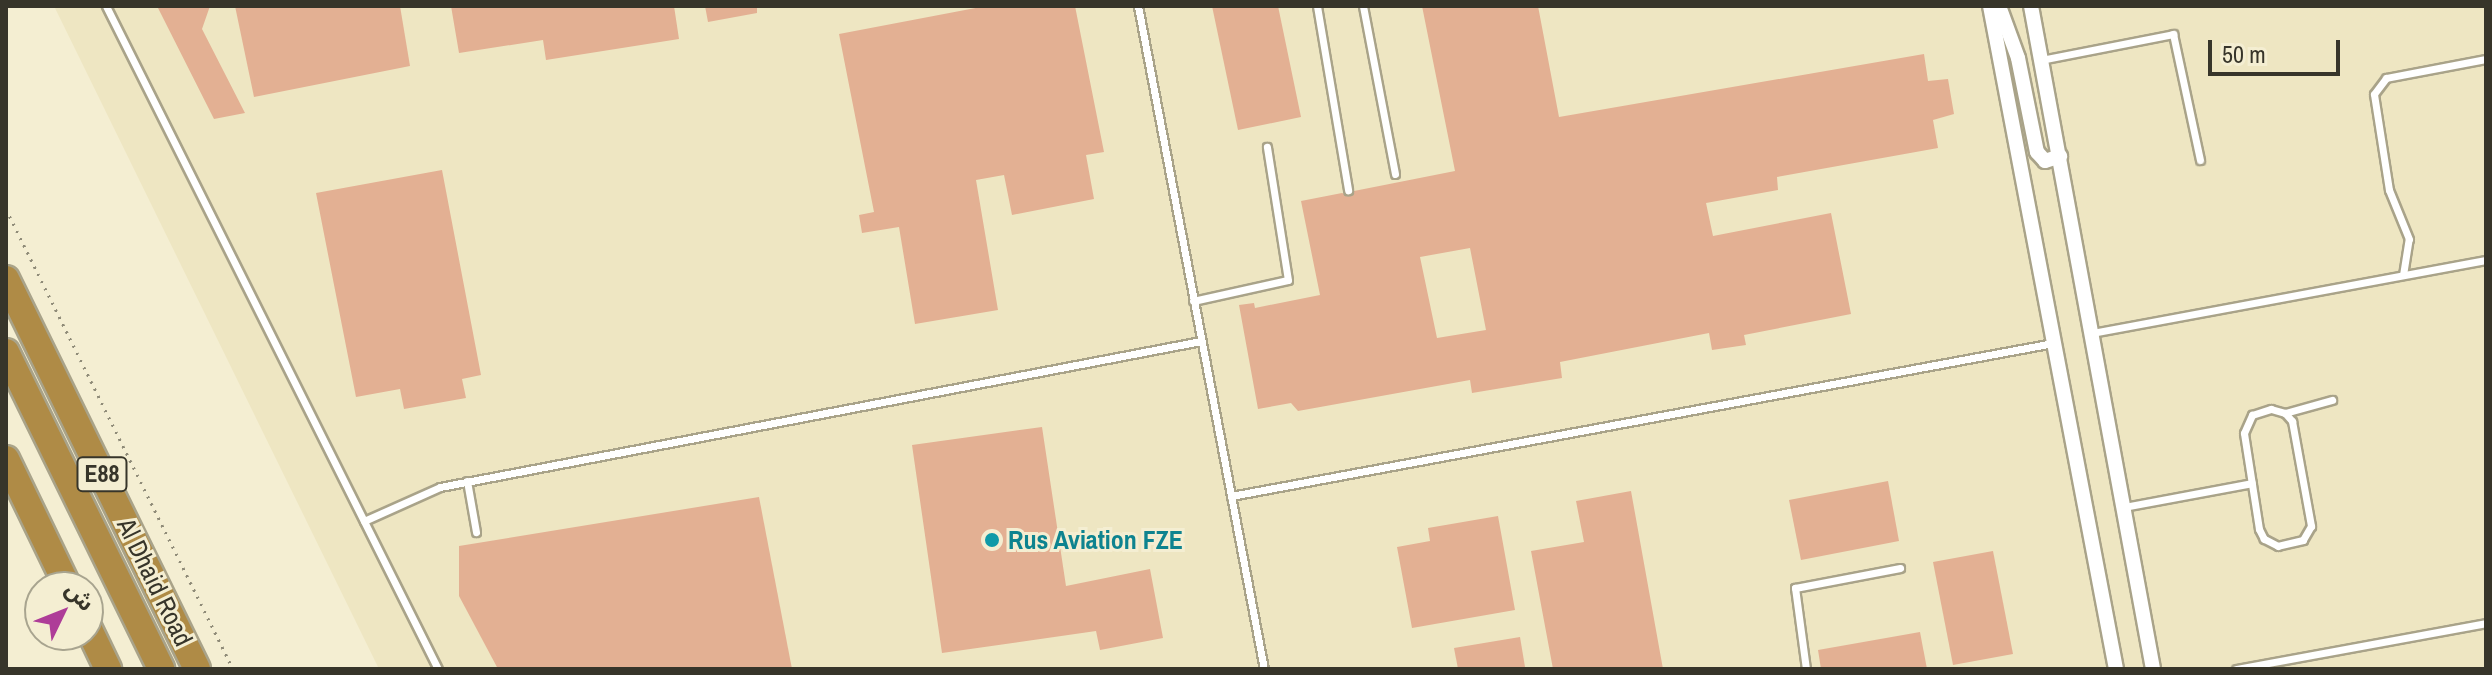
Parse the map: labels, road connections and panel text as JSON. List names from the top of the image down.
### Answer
{
  "streets": {
    "highway": ["E88", "Al Dhaid Road"]
  },
  "places": ["Rus Aviation FZE"],
  "scale_bar": "50 m",
  "north": "top right"
}
